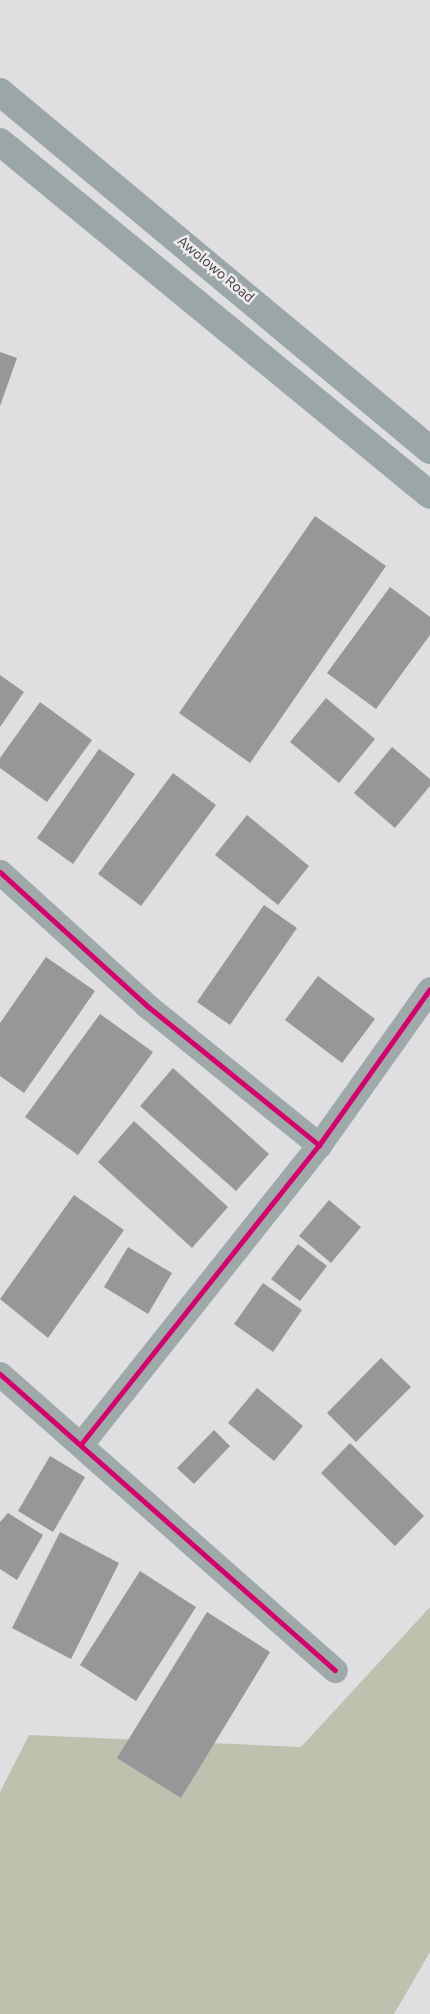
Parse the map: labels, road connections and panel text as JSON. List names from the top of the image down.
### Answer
{
  "streets": {
    "main road": ["Awolowo Road"]
  }
}
